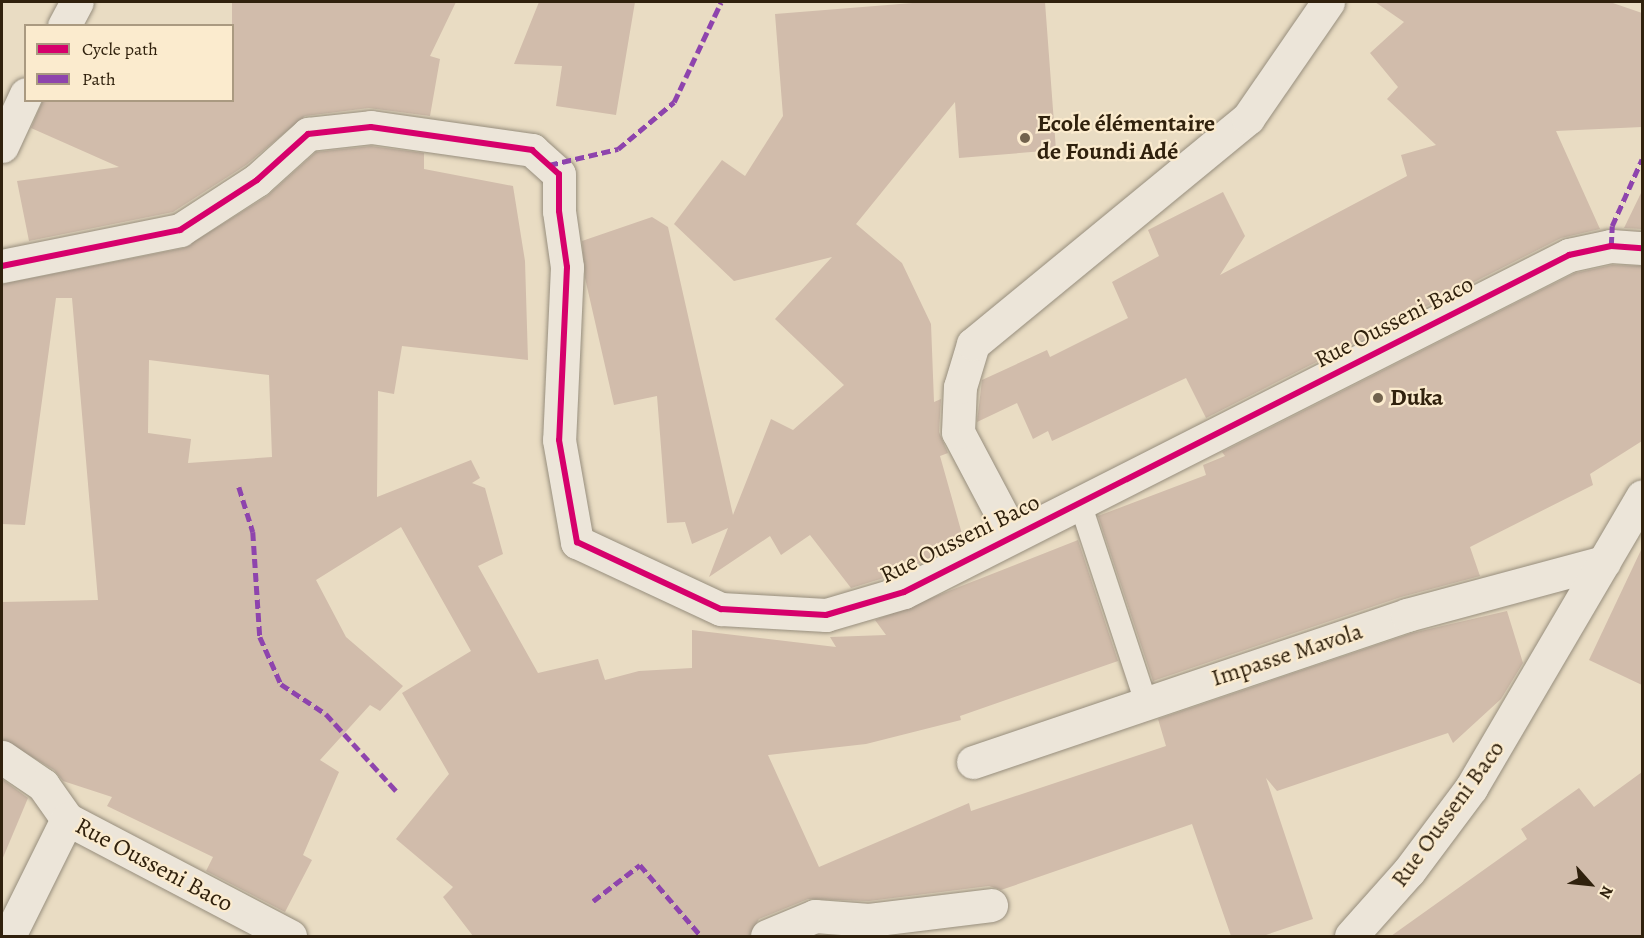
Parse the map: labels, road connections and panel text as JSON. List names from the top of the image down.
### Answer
{
  "streets": {
    "street": ["Rue Ousseni Baco", "Impasse Mavola"]
  },
  "crossings": [
    ["Rue Ousseni Baco", "Impasse Mavola"]
  ],
  "places": ["Ecole élémentaire de Foundi Adé", "Duka"],
  "legend": ["Cycle path", "Path"],
  "north": "bottom right"
}
